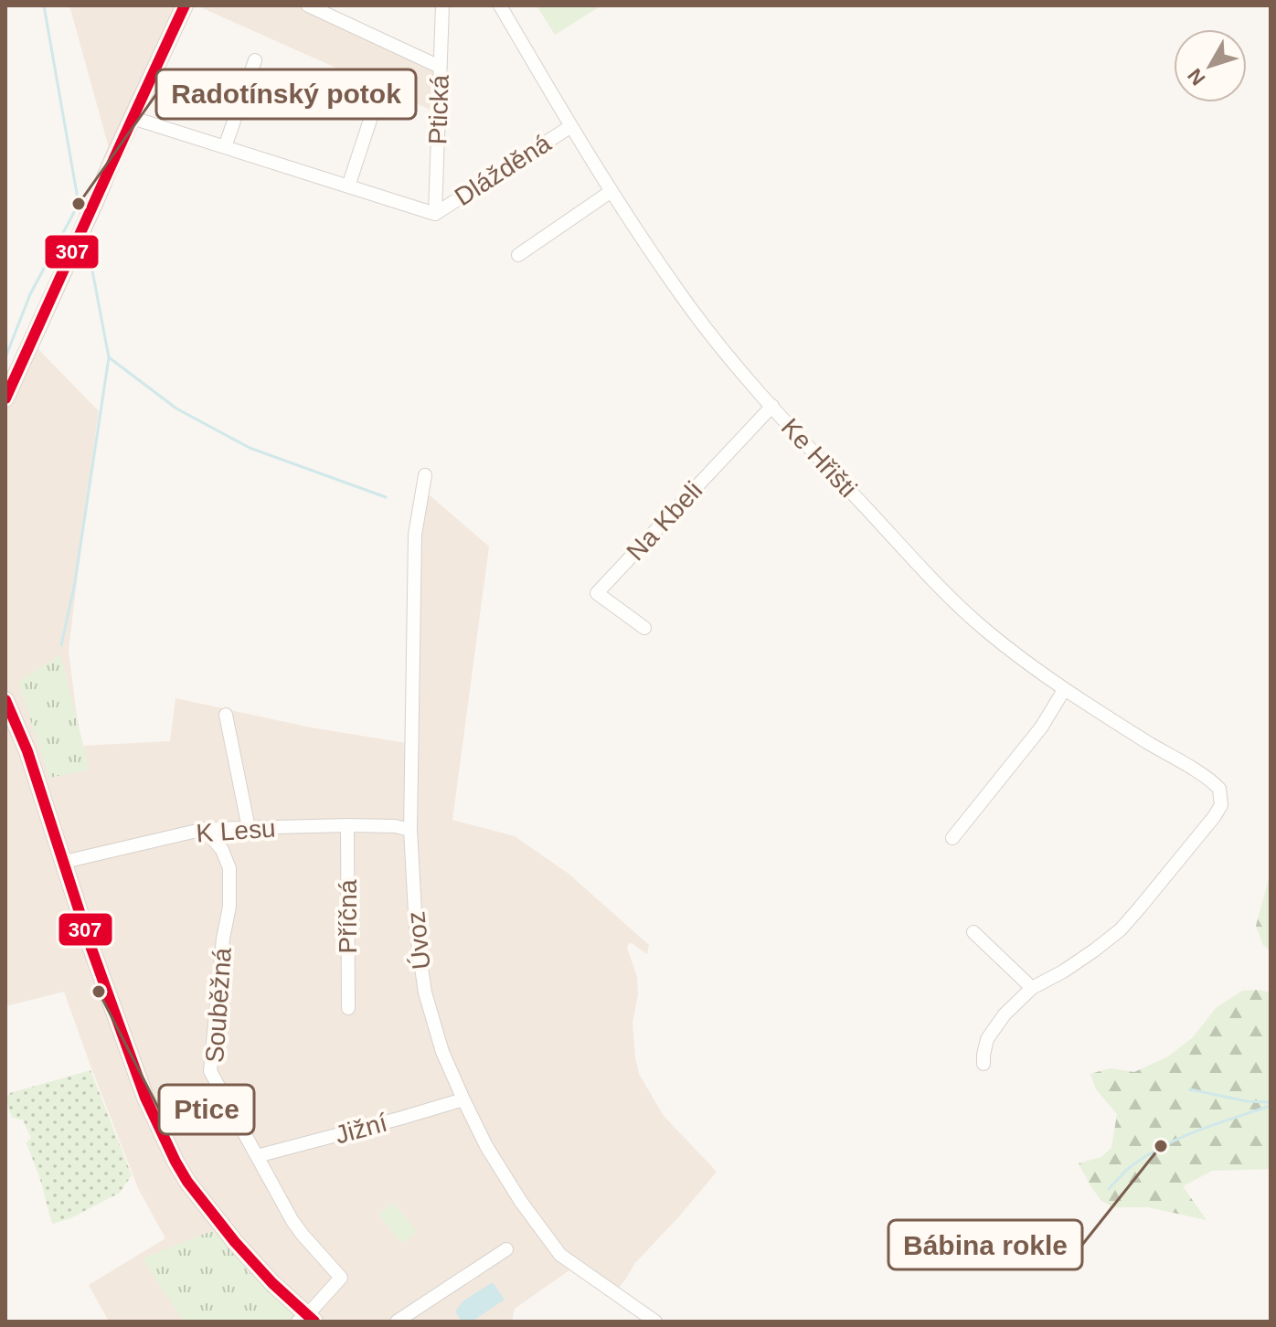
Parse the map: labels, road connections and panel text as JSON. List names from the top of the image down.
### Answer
{
  "streets": {
    "street": [
      "Ptická",
      "Dlážděná",
      "Ke Hřišti",
      "Na Kbeli",
      "K Lesu",
      "Příčná",
      "Úvoz",
      "Souběžná",
      "Jižní"
    ]
  },
  "crossings": [
    ["Ptická", "Dlážděná"],
    ["Dlážděná", "Ke Hřišti"],
    ["Ke Hřišti", "Na Kbeli"],
    ["K Lesu", "Příčná"],
    ["K Lesu", "Úvoz"],
    ["K Lesu", "Souběžná"],
    ["Úvoz", "Jižní"],
    ["Souběžná", "Jižní"]
  ],
  "places": ["Radotínský potok", "Ptice", "Bábina rokle"],
  "lines": ["transit line 307"],
  "north": "bottom left"
}
